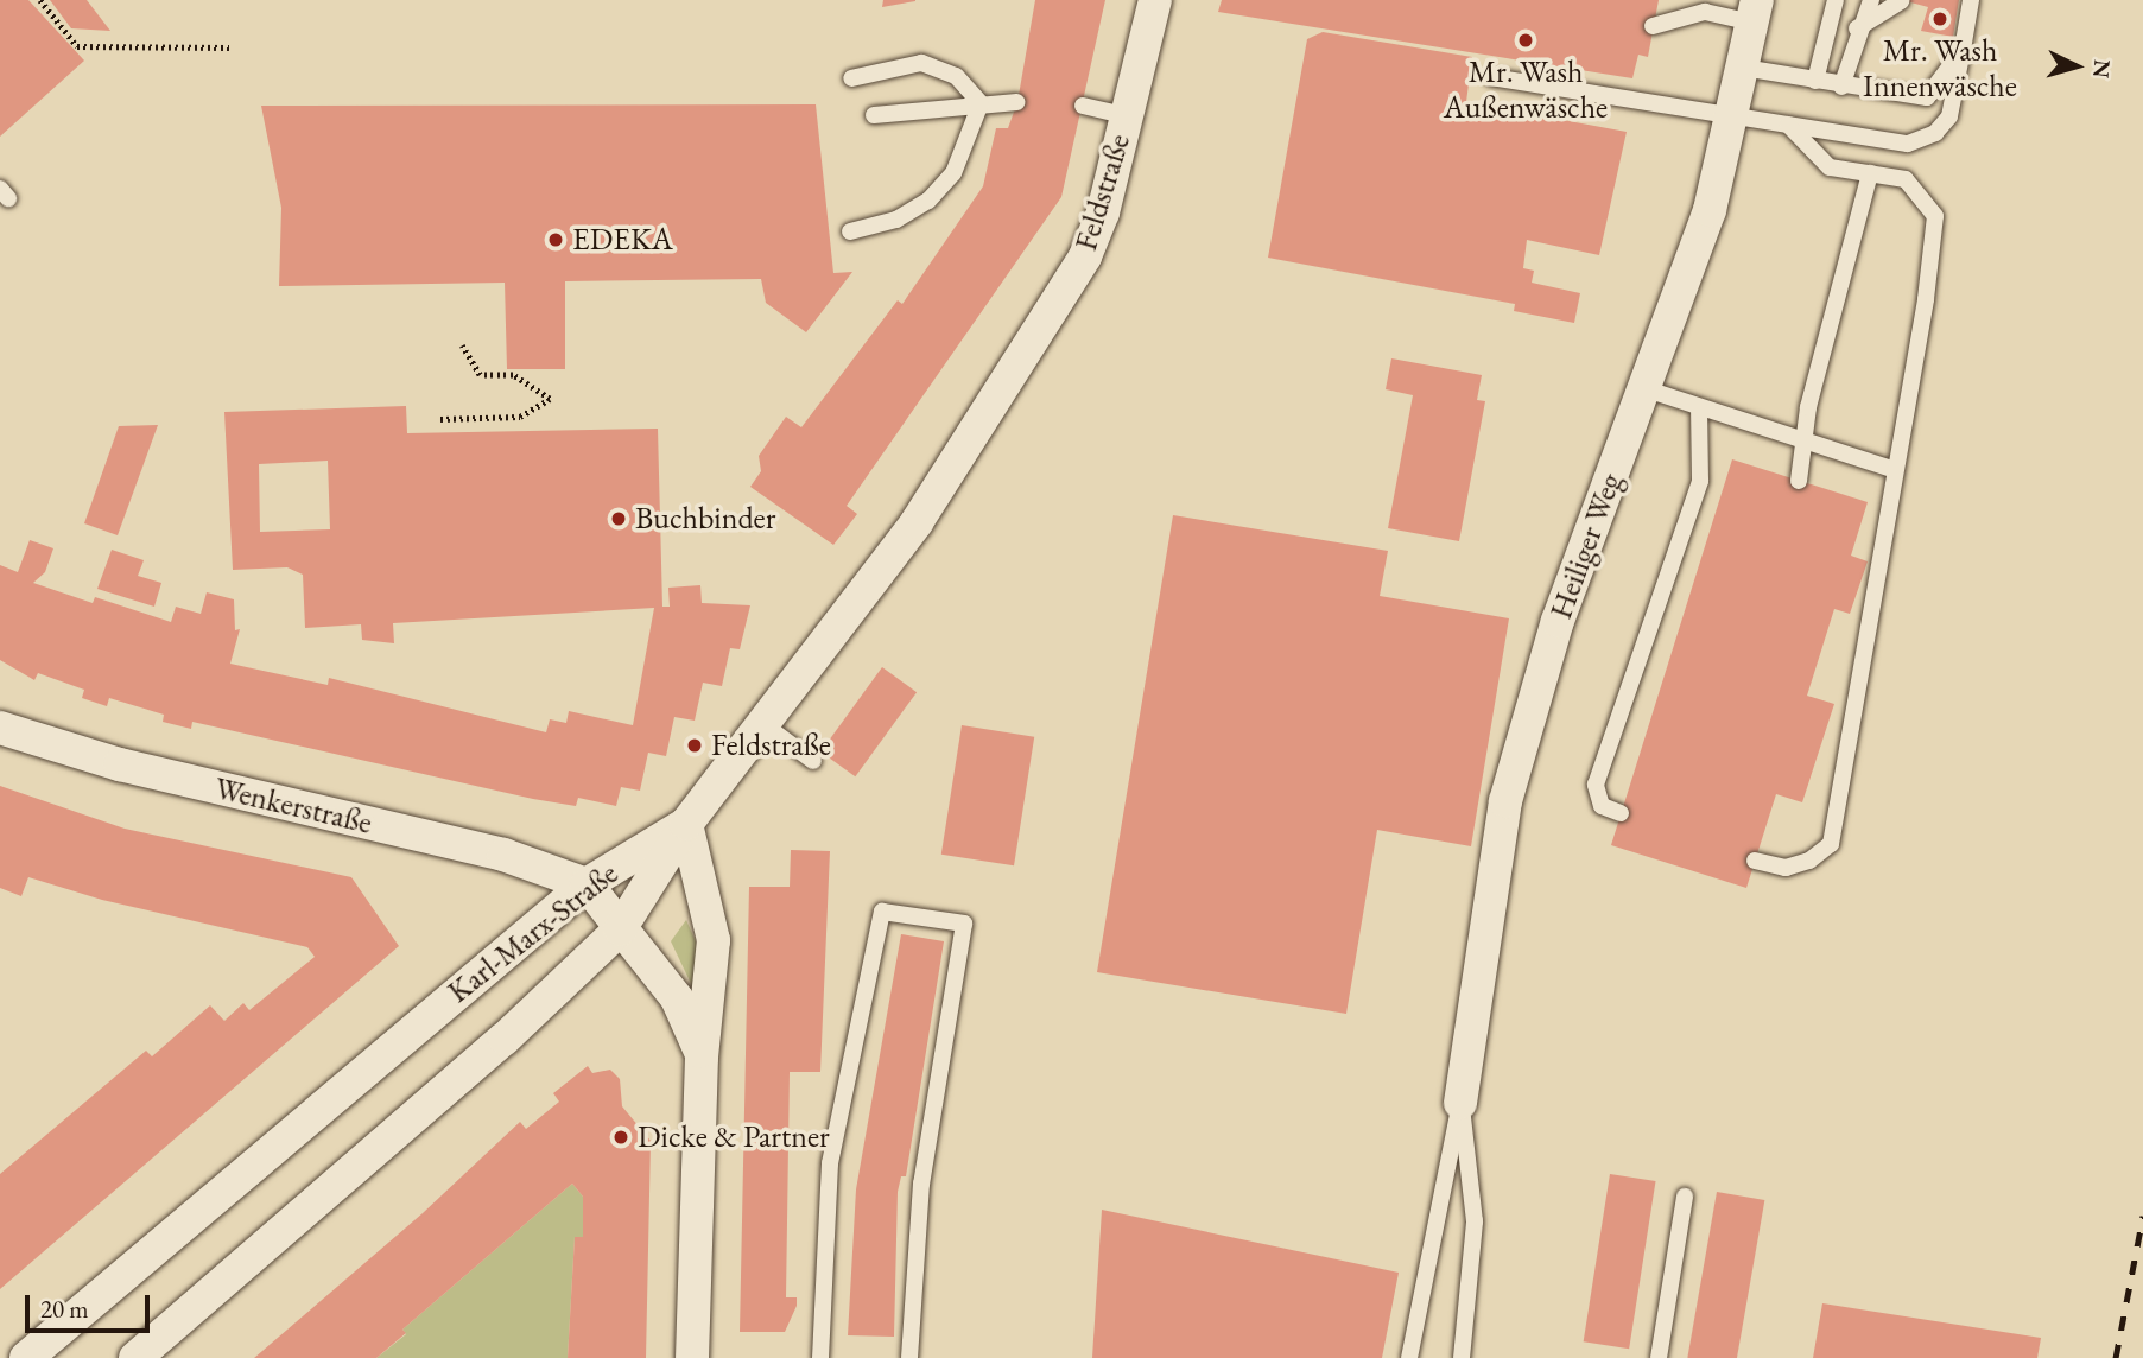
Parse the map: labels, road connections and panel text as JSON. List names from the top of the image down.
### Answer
{
  "streets": {
    "street": [
      "Feldstraße",
      "Heiliger Weg",
      "Wenkerstraße",
      "Karl-Marx-Straße"
    ]
  },
  "crossings": [
    ["Feldstraße", "Karl-Marx-Straße"],
    ["Wenkerstraße", "Karl-Marx-Straße"]
  ],
  "places": [
    "Mr. Wash Innenwäsche",
    "Mr. Wash Außenwäsche",
    "EDEKA",
    "Buchbinder",
    "Feldstraße",
    "Dicke & Partner"
  ],
  "scale_bar": "20 m",
  "north": "right"
}
